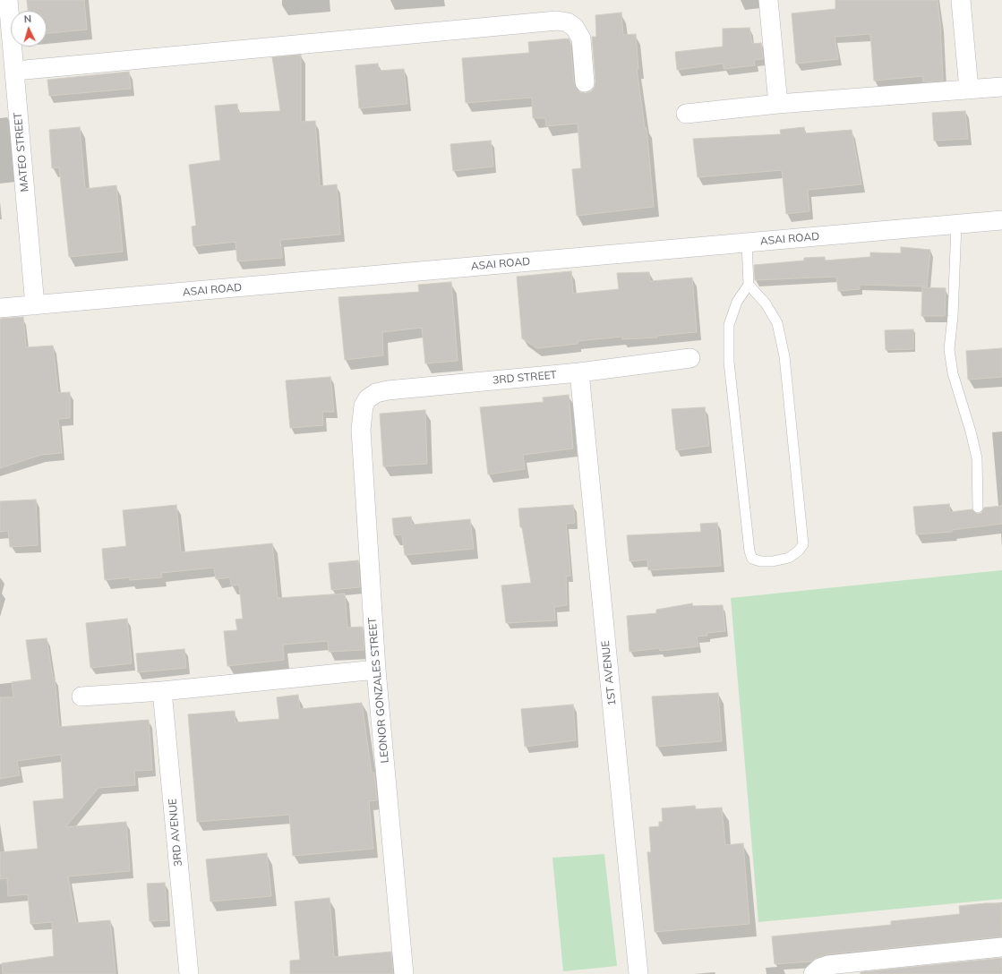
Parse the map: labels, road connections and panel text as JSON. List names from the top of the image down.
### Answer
{
  "streets": {
    "street": [
      "MATEO STREET",
      "ASAI ROAD",
      "3RD STREET",
      "1ST AVENUE",
      "LEONOR GONZALES STREET",
      "3RD AVENUE"
    ]
  },
  "crossings": [
    ["MATEO STREET", "ASAI ROAD"],
    ["3RD STREET", "1ST AVENUE"],
    ["3RD STREET", "LEONOR GONZALES STREET"]
  ],
  "north": "top"
}
